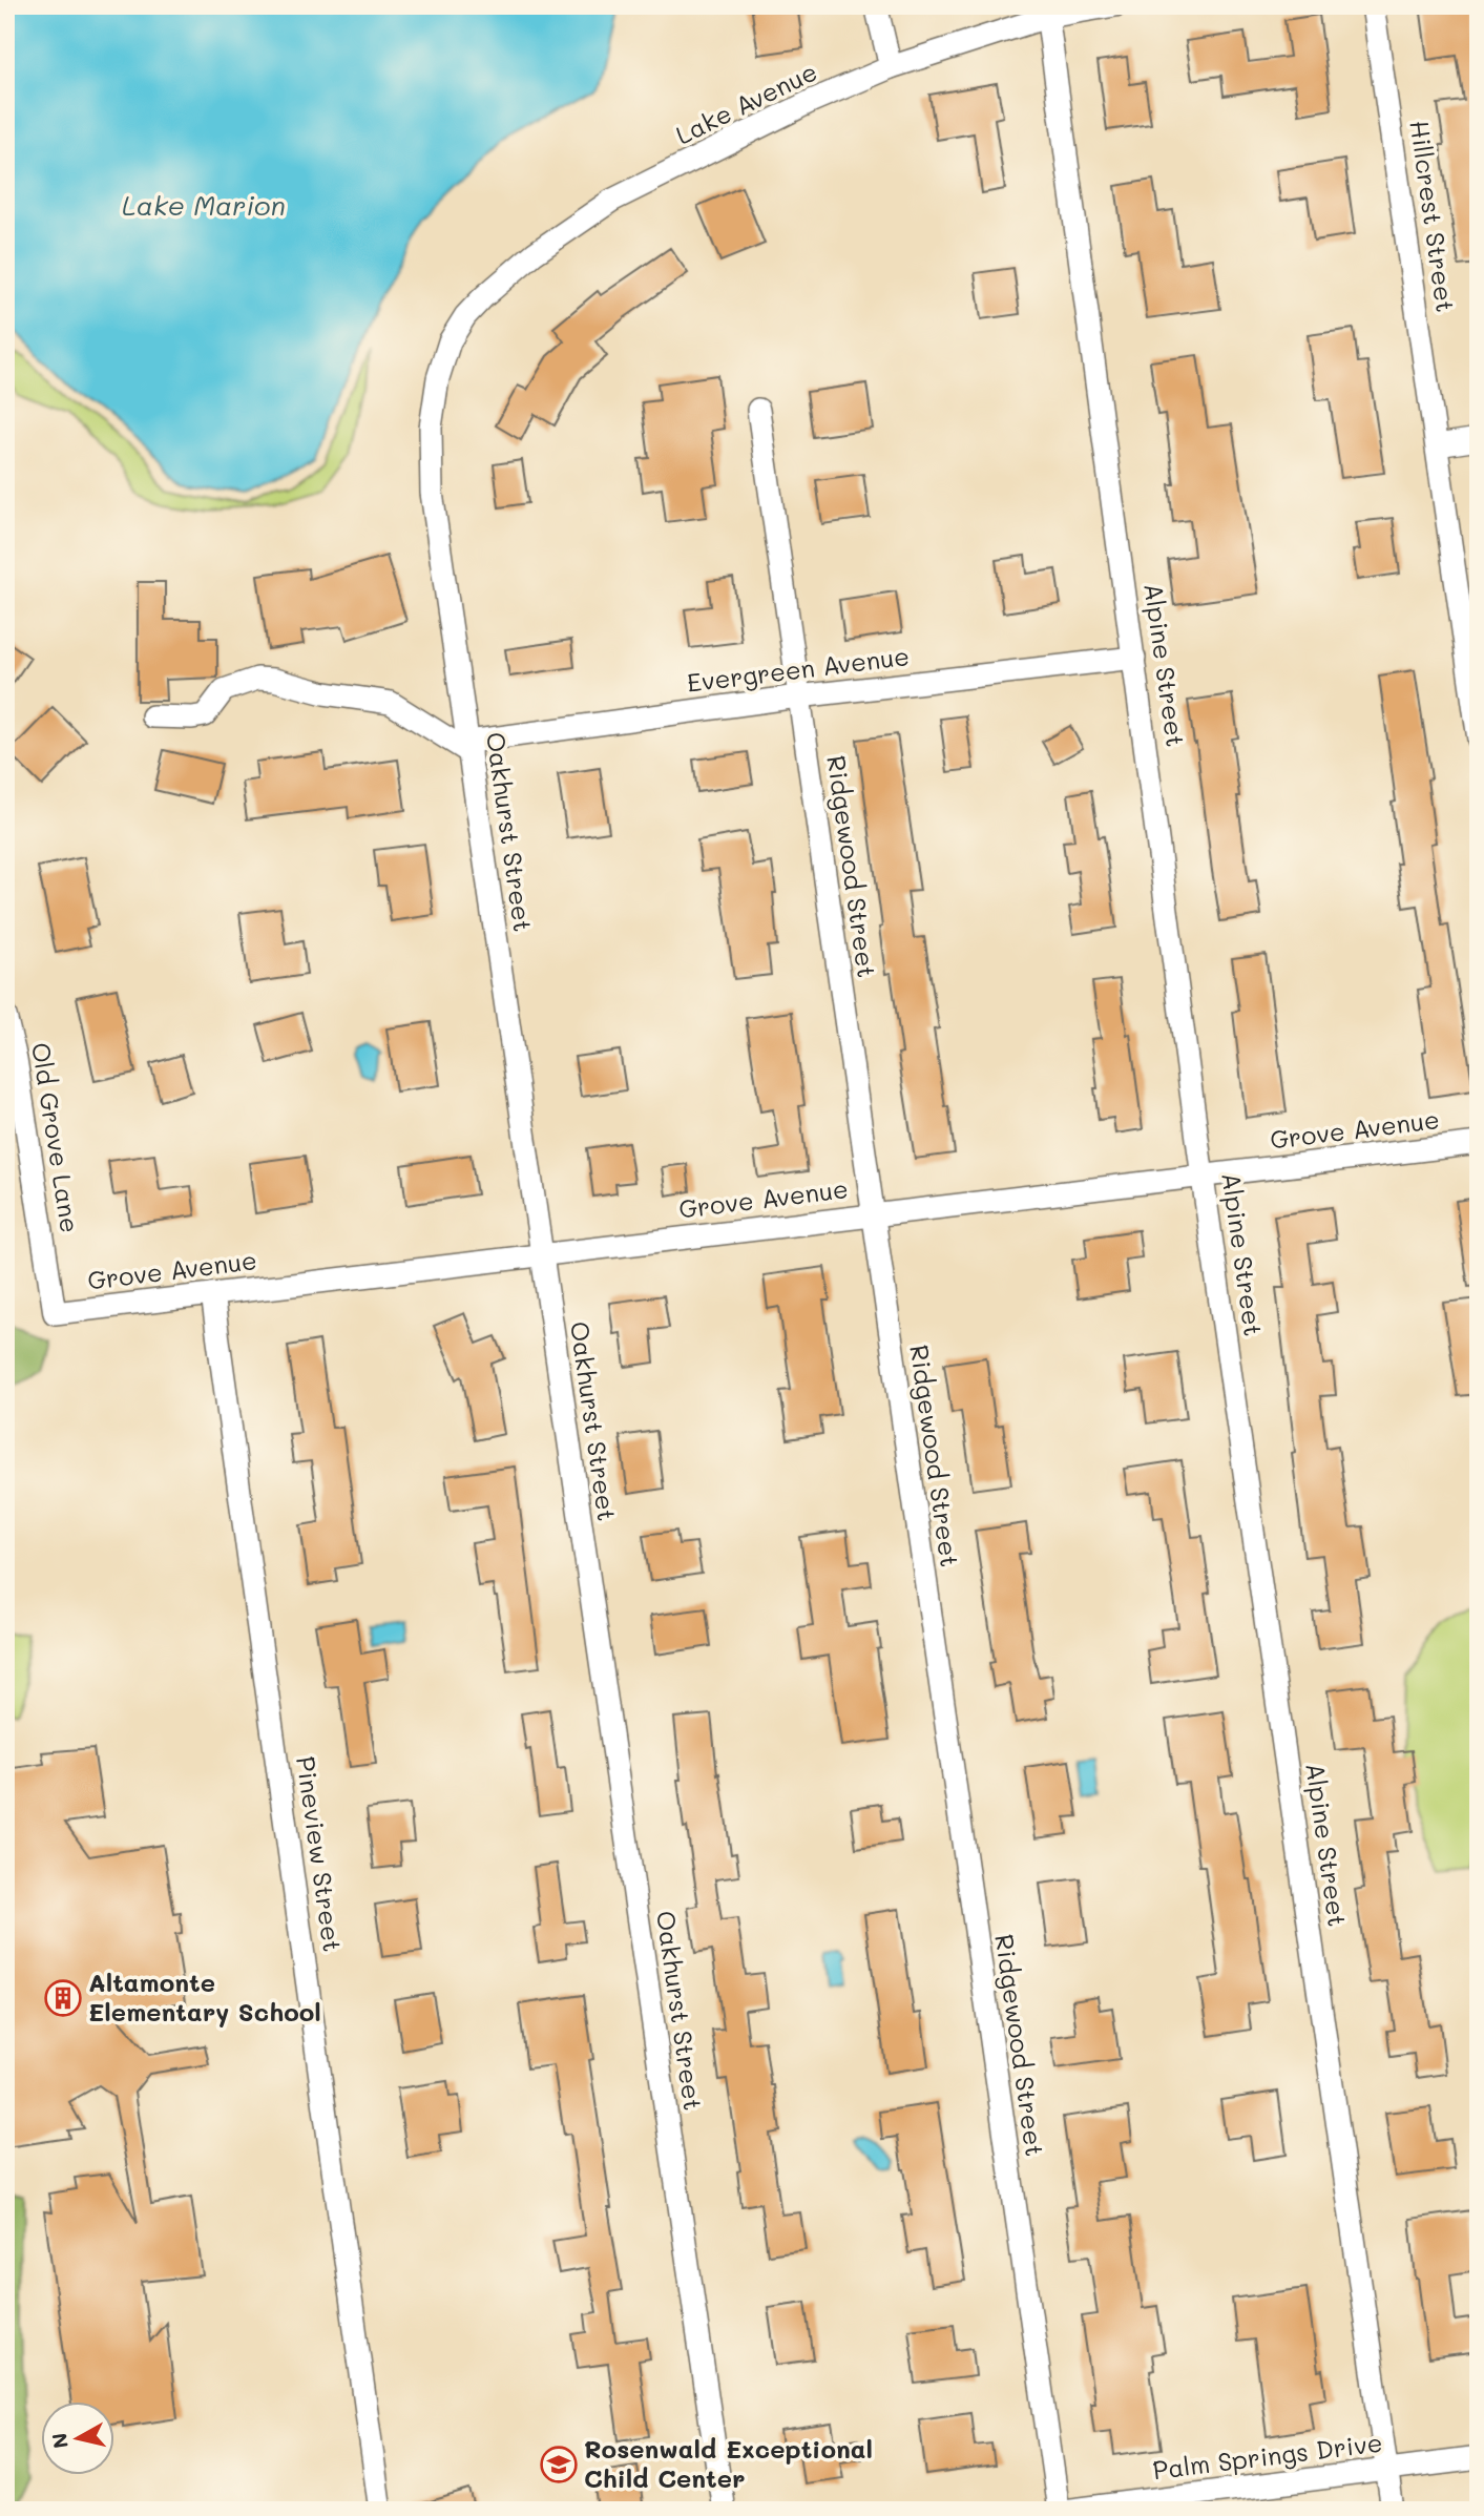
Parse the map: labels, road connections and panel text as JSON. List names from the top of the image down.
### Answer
{
  "streets": {
    "street": [
      "Lake Avenue",
      "Hillcrest Street",
      "Alpine Street",
      "Evergreen Avenue",
      "Oakhurst Street",
      "Ridgewood Street",
      "Grove Avenue",
      "Old Grove Lane",
      "Pineview Street",
      "Palm Springs Drive"
    ]
  },
  "crossings": [
    ["Lake Avenue", "Alpine Street"],
    ["Lake Avenue", "Oakhurst Street"],
    ["Alpine Street", "Evergreen Avenue"],
    ["Alpine Street", "Grove Avenue"],
    ["Alpine Street", "Palm Springs Drive"],
    ["Evergreen Avenue", "Oakhurst Street"],
    ["Evergreen Avenue", "Ridgewood Street"],
    ["Oakhurst Street", "Grove Avenue"],
    ["Ridgewood Street", "Grove Avenue"],
    ["Grove Avenue", "Old Grove Lane"],
    ["Grove Avenue", "Pineview Street"]
  ],
  "water": ["Lake Marion"],
  "places": {
    "building": ["Altamonte Elementary School"],
    "school or university": ["Rosenwald Exceptional Child Center"]
  },
  "north": "left"
}
